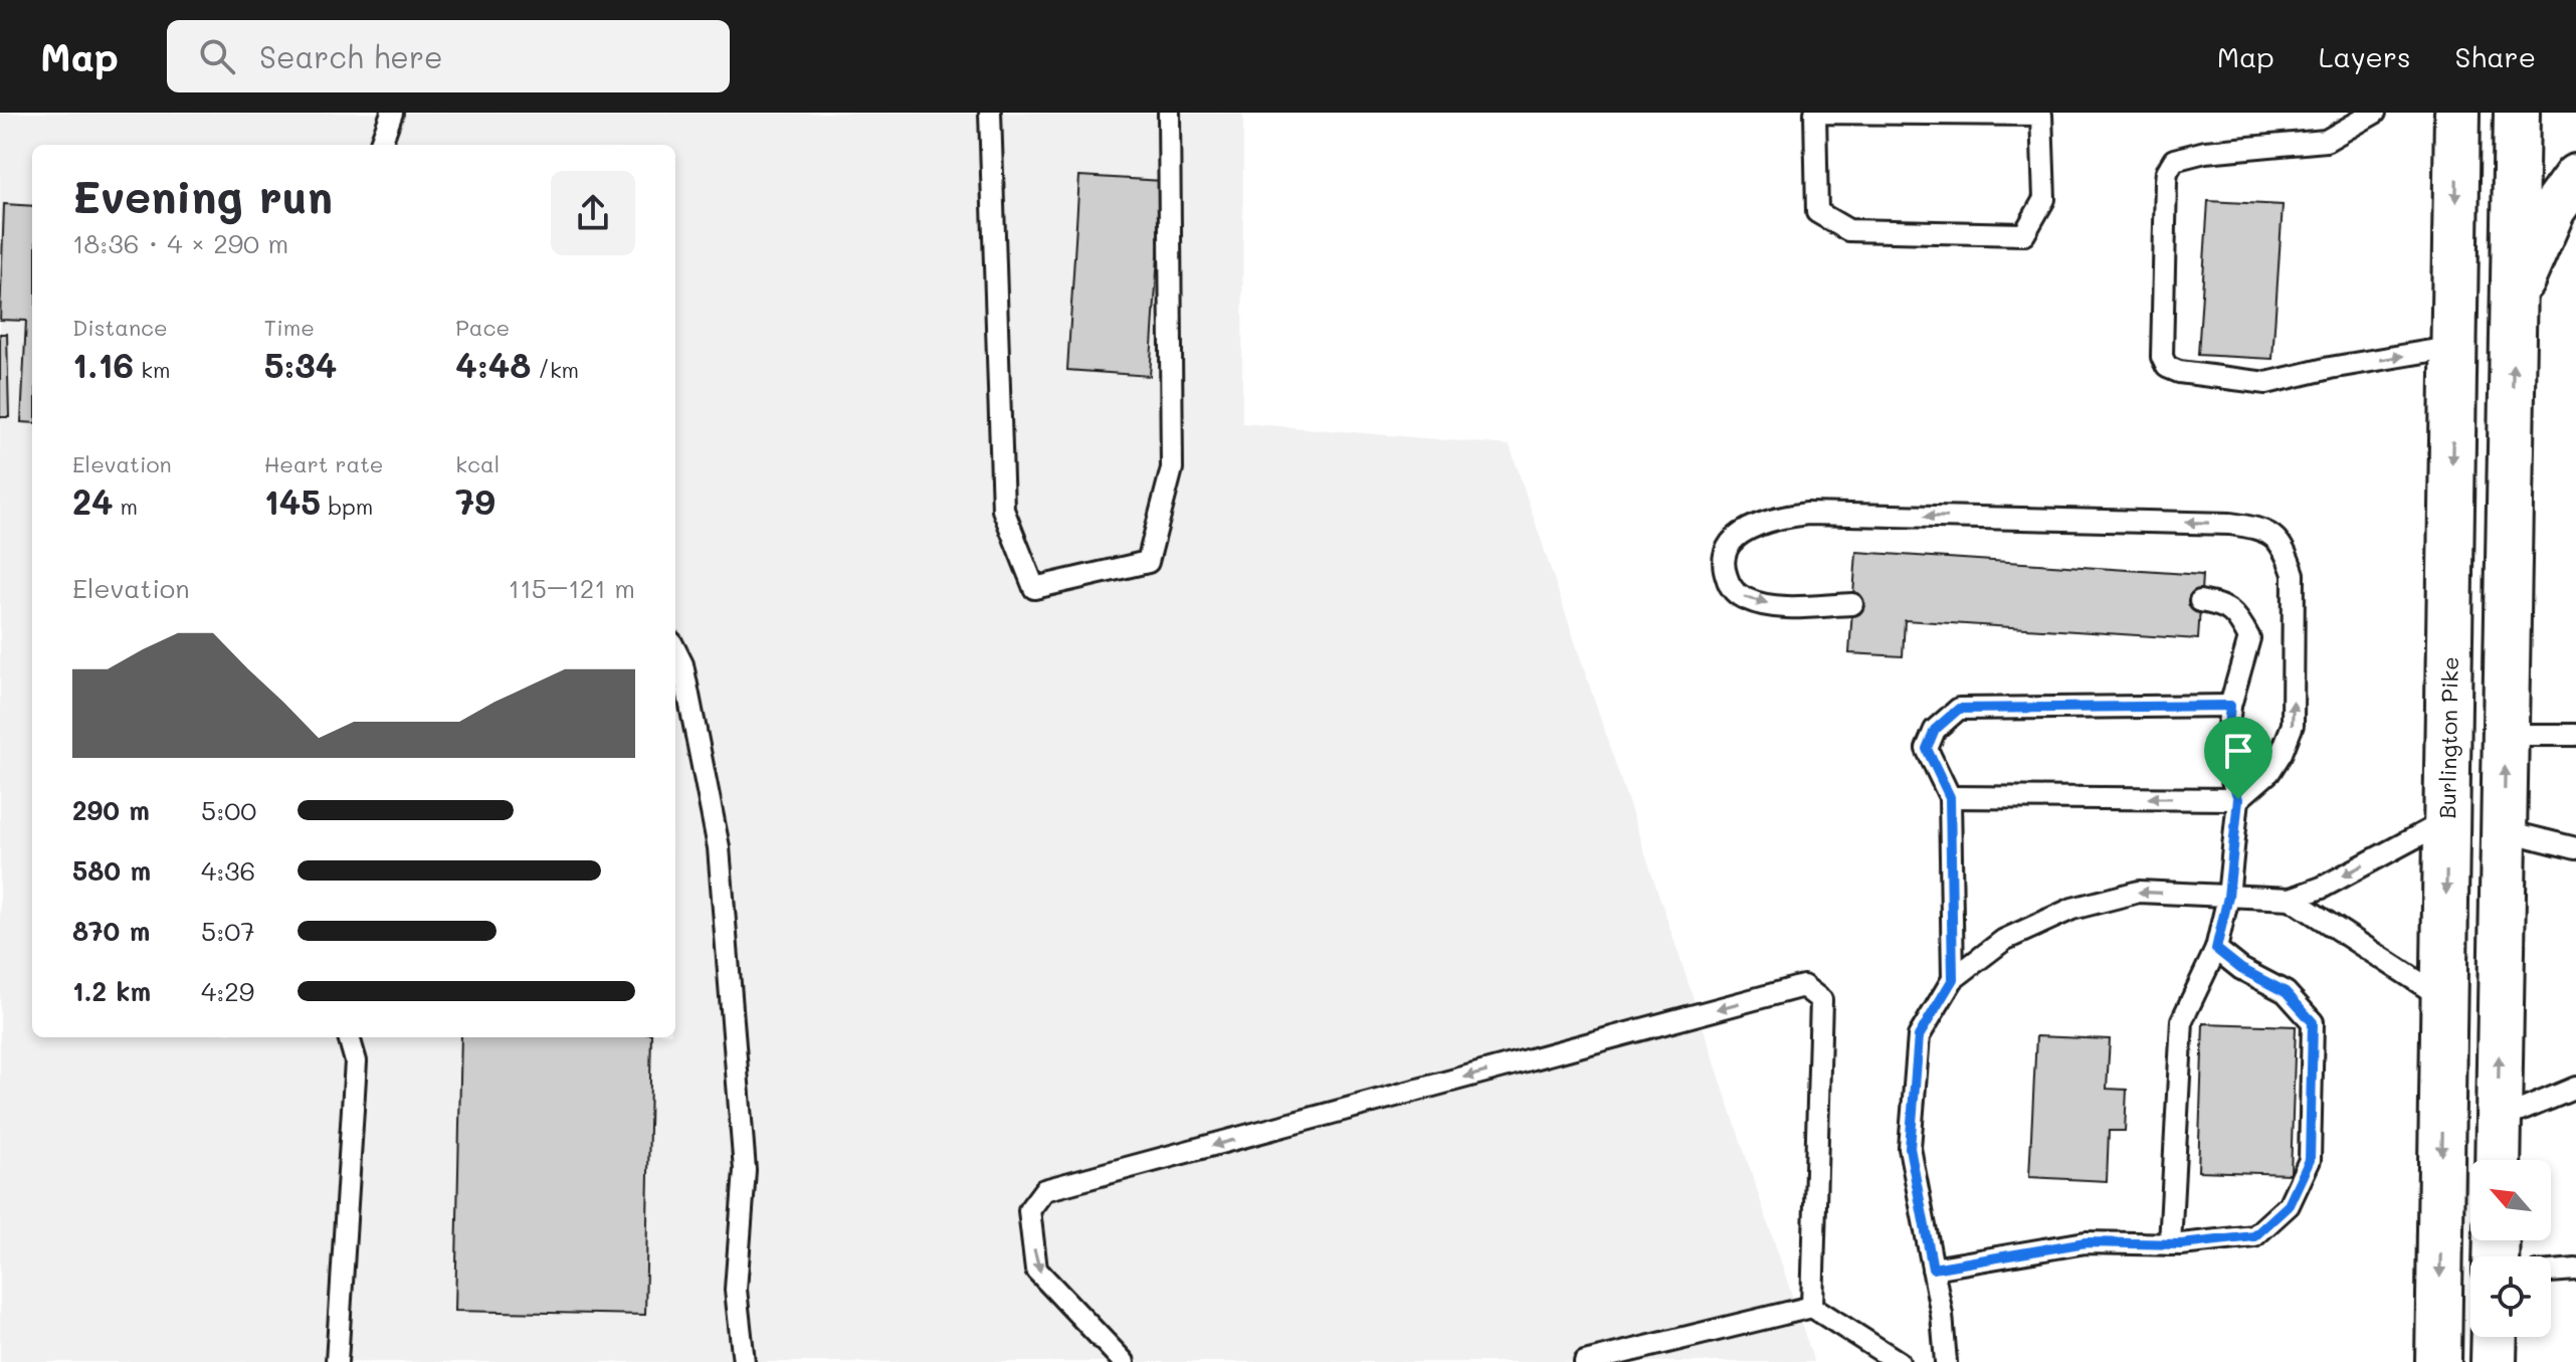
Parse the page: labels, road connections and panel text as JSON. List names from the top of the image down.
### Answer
{
  "streets": {
    "highway": ["Burlington Pike"]
  },
  "north": "top left",
  "page": {
    "header": "Map",
    "search": "Search here",
    "nav": ["Map", "Layers", "Share"],
    "heading": ["Evening run", "18:36 · 4 × 290 m"],
    "stats": [
      ["Distance", "1.16 km"],
      ["Time", "5:34"],
      ["Pace", "4:48 /km"],
      ["Elevation", "24 m"],
      ["Heart rate", "145 bpm"],
      ["kcal", "79"]
    ],
    "chart": ["Elevation", "115–121 m"],
    "list": [
      {
        "name": "290 m",
        "note": "5:00"
      },
      {
        "name": "580 m",
        "note": "4:36"
      },
      {
        "name": "870 m",
        "note": "5:07"
      },
      {
        "name": "1.2 km",
        "note": "4:29"
      }
    ]
  }
}
